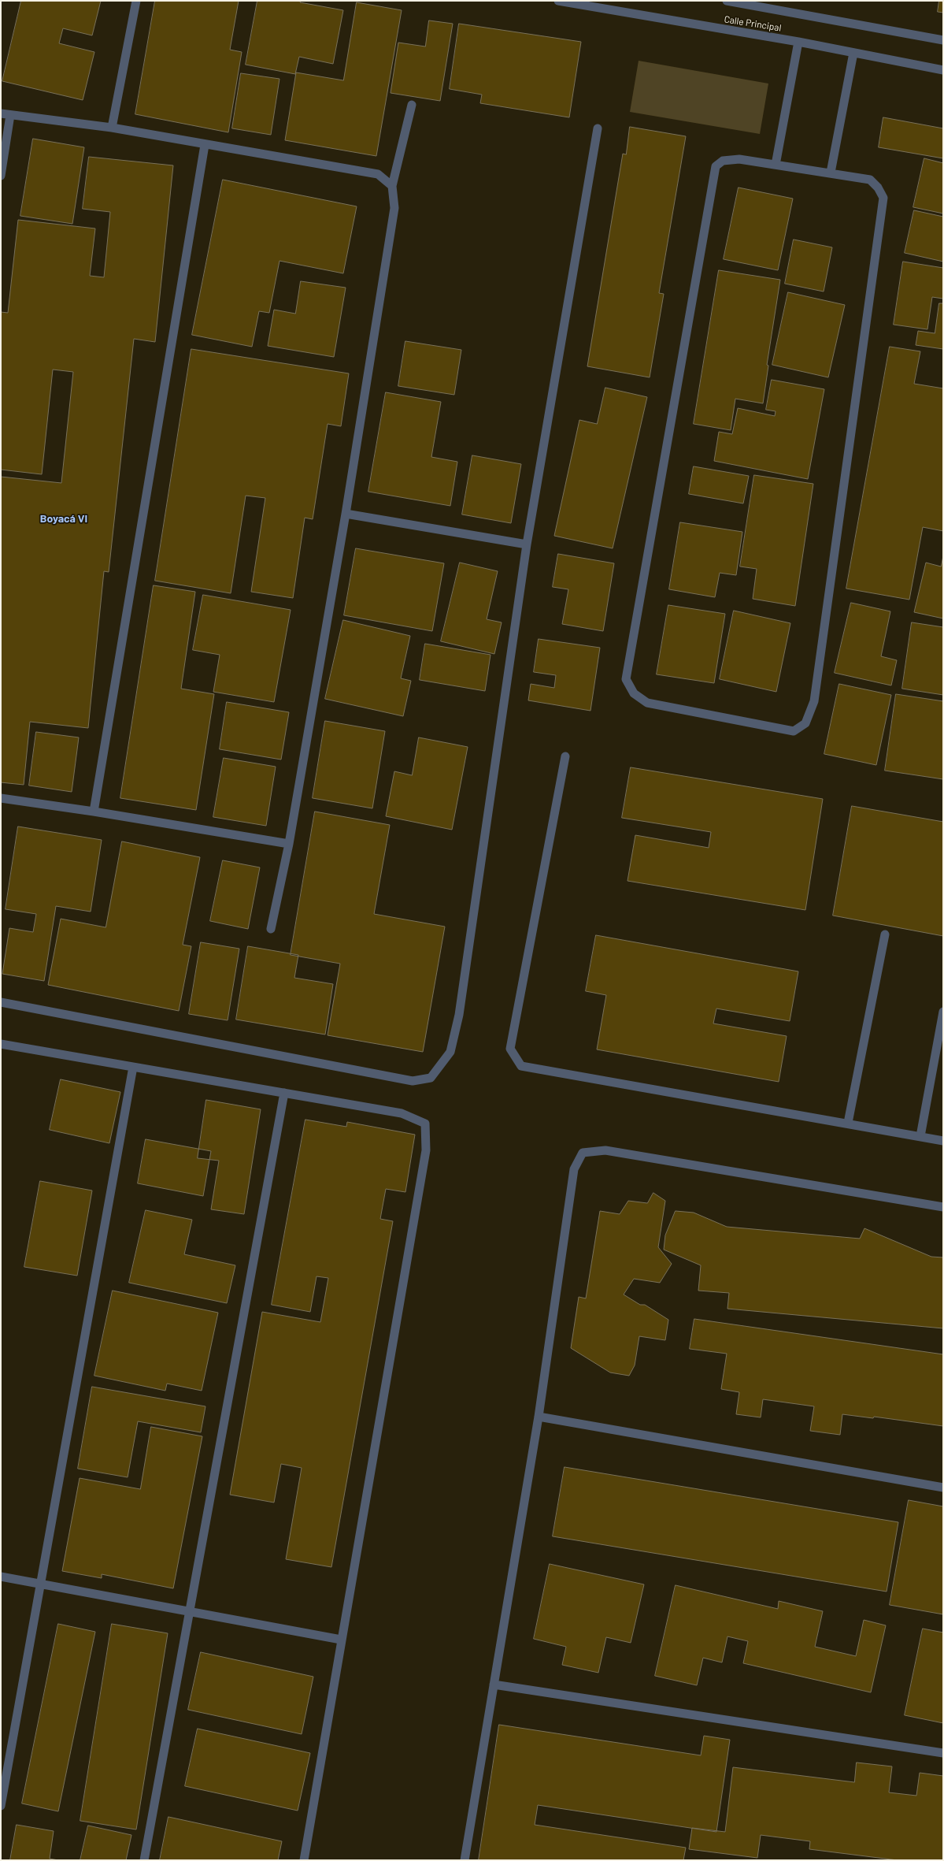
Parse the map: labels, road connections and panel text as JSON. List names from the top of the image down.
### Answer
{
  "streets": {
    "street": ["Calle Principal"]
  },
  "districts": ["Boyacá VI"]
}
